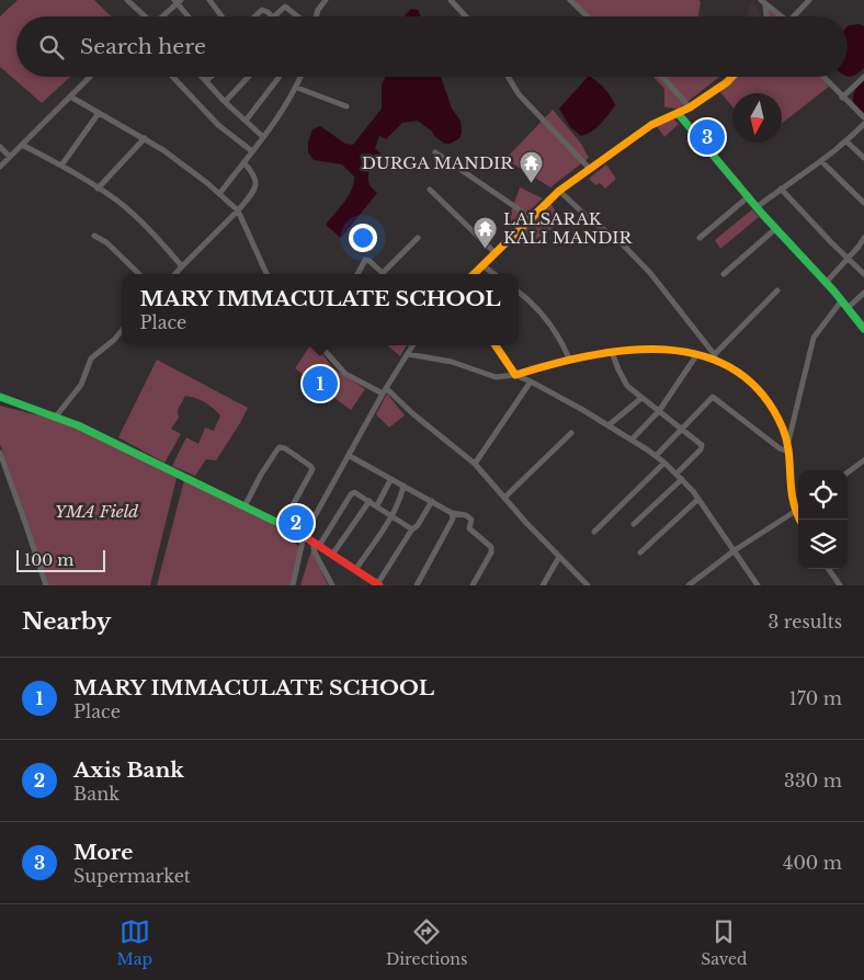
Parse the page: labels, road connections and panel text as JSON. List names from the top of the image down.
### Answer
{
  "parks": ["YMA Field"],
  "places": {
    "temple": ["DURGA MANDIR", "LALSARAK KALI MANDIR"]
  },
  "scale_bar": "100 m",
  "north": "bottom",
  "page": {
    "search": "Search here",
    "pins": ["3", "1", "2"],
    "popup": ["MARY IMMACULATE SCHOOL", "Place"],
    "scale": "100 m",
    "heading": ["Nearby", "3 results"],
    "list": [
      {
        "mark": "1",
        "name": "MARY IMMACULATE SCHOOL",
        "note": "Place",
        "value": "170 m"
      },
      {
        "mark": "2",
        "name": "Axis Bank",
        "note": "Bank",
        "value": "330 m"
      },
      {
        "mark": "3",
        "name": "More",
        "note": "Supermarket",
        "value": "400 m"
      }
    ],
    "nav": ["Map", "Directions", "Saved"]
  }
}
